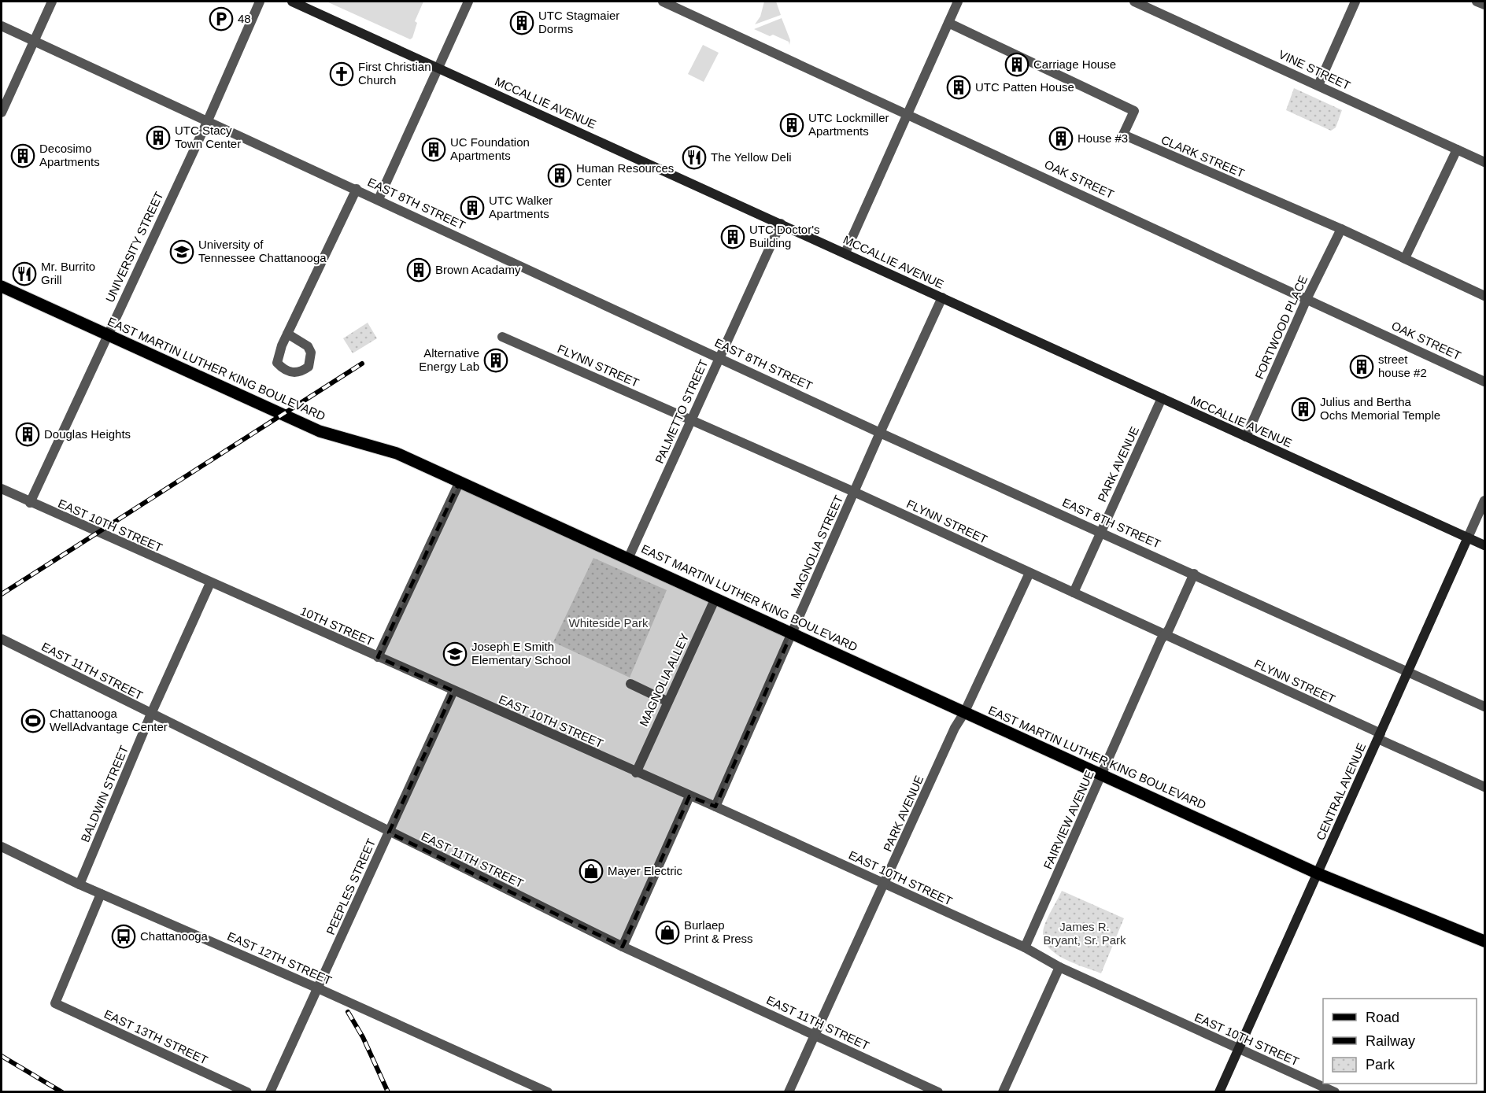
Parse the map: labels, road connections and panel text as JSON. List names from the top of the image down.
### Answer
{
  "streets": {
    "main road": ["MCCALLIE AVENUE", "EAST MARTIN LUTHER KING BOULEVARD", "CENTRAL AVENUE"],
    "street": [
      "VINE STREET",
      "CLARK STREET",
      "OAK STREET",
      "EAST 8TH STREET",
      "UNIVERSITY STREET",
      "FORTWOOD PLACE",
      "FLYNN STREET",
      "PALMETTO STREET",
      "PARK AVENUE",
      "EAST 10TH STREET",
      "MAGNOLIA STREET",
      "10TH STREET",
      "EAST 11TH STREET",
      "MAGNOLIA ALLEY",
      "BALDWIN STREET",
      "FAIRVIEW AVENUE",
      "PEEPLES STREET",
      "EAST 12TH STREET",
      "EAST 13TH STREET"
    ]
  },
  "crossings": [
    ["MCCALLIE AVENUE", "FORTWOOD PLACE"],
    ["MCCALLIE AVENUE", "PALMETTO STREET"],
    ["MCCALLIE AVENUE", "PARK AVENUE"],
    ["MCCALLIE AVENUE", "MAGNOLIA STREET"],
    ["MCCALLIE AVENUE", "CENTRAL AVENUE"],
    ["CLARK STREET", "FORTWOOD PLACE"],
    ["OAK STREET", "FORTWOOD PLACE"],
    ["EAST 8TH STREET", "UNIVERSITY STREET"],
    ["EAST 8TH STREET", "PALMETTO STREET"],
    ["EAST 8TH STREET", "PARK AVENUE"],
    ["EAST 8TH STREET", "MAGNOLIA STREET"],
    ["EAST 8TH STREET", "CENTRAL AVENUE"],
    ["EAST 8TH STREET", "FAIRVIEW AVENUE"],
    ["UNIVERSITY STREET", "EAST MARTIN LUTHER KING BOULEVARD"],
    ["UNIVERSITY STREET", "EAST 10TH STREET"],
    ["FLYNN STREET", "PALMETTO STREET"],
    ["FLYNN STREET", "PARK AVENUE"],
    ["FLYNN STREET", "MAGNOLIA STREET"],
    ["FLYNN STREET", "CENTRAL AVENUE"],
    ["FLYNN STREET", "FAIRVIEW AVENUE"],
    ["EAST MARTIN LUTHER KING BOULEVARD", "PALMETTO STREET"],
    ["EAST MARTIN LUTHER KING BOULEVARD", "PARK AVENUE"],
    ["EAST MARTIN LUTHER KING BOULEVARD", "MAGNOLIA STREET"],
    ["EAST MARTIN LUTHER KING BOULEVARD", "MAGNOLIA ALLEY"],
    ["EAST MARTIN LUTHER KING BOULEVARD", "CENTRAL AVENUE"],
    ["EAST MARTIN LUTHER KING BOULEVARD", "FAIRVIEW AVENUE"],
    ["PARK AVENUE", "EAST 10TH STREET"],
    ["PARK AVENUE", "EAST 11TH STREET"],
    ["EAST 10TH STREET", "MAGNOLIA STREET"],
    ["EAST 10TH STREET", "10TH STREET"],
    ["EAST 10TH STREET", "MAGNOLIA ALLEY"],
    ["EAST 10TH STREET", "CENTRAL AVENUE"],
    ["EAST 10TH STREET", "BALDWIN STREET"],
    ["EAST 10TH STREET", "FAIRVIEW AVENUE"],
    ["EAST 10TH STREET", "PEEPLES STREET"],
    ["10TH STREET", "BALDWIN STREET"],
    ["10TH STREET", "PEEPLES STREET"],
    ["EAST 11TH STREET", "BALDWIN STREET"],
    ["EAST 11TH STREET", "PEEPLES STREET"],
    ["BALDWIN STREET", "EAST 12TH STREET"],
    ["PEEPLES STREET", "EAST 12TH STREET"],
    ["EAST 12TH STREET", "EAST 13TH STREET"]
  ],
  "parks": ["Whiteside Park", "James R. Bryant, Sr. Park"],
  "places": {
    "parking": ["48"],
    "building": [
      "UTC Stagmaier Dorms",
      "Carriage House",
      "UTC Patten House",
      "UTC Lockmiller Apartments",
      "UTC Stacy Town Center",
      "House #3",
      "UC Foundation Apartments",
      "Decosimo Apartments",
      "Human Resources Center",
      "UTC Walker Apartments",
      "UTC Doctor's Building",
      "Brown Acadamy",
      "Alternative Energy Lab",
      "street house #2",
      "Julius and Bertha Ochs Memorial Temple",
      "Douglas Heights"
    ],
    "church": ["First Christian Church"],
    "restaurant": ["The Yellow Deli", "Mr. Burrito Grill"],
    "school or university": ["University of Tennessee Chattanooga", "Joseph E Smith Elementary School"],
    "sports": ["Chattanooga WellAdvantage Center"],
    "shop": ["Mayer Electric", "Burlaep Print & Press"],
    "bus stop": ["Chattanooga"]
  },
  "legend": ["Road", "Railway", "Park"]
}
